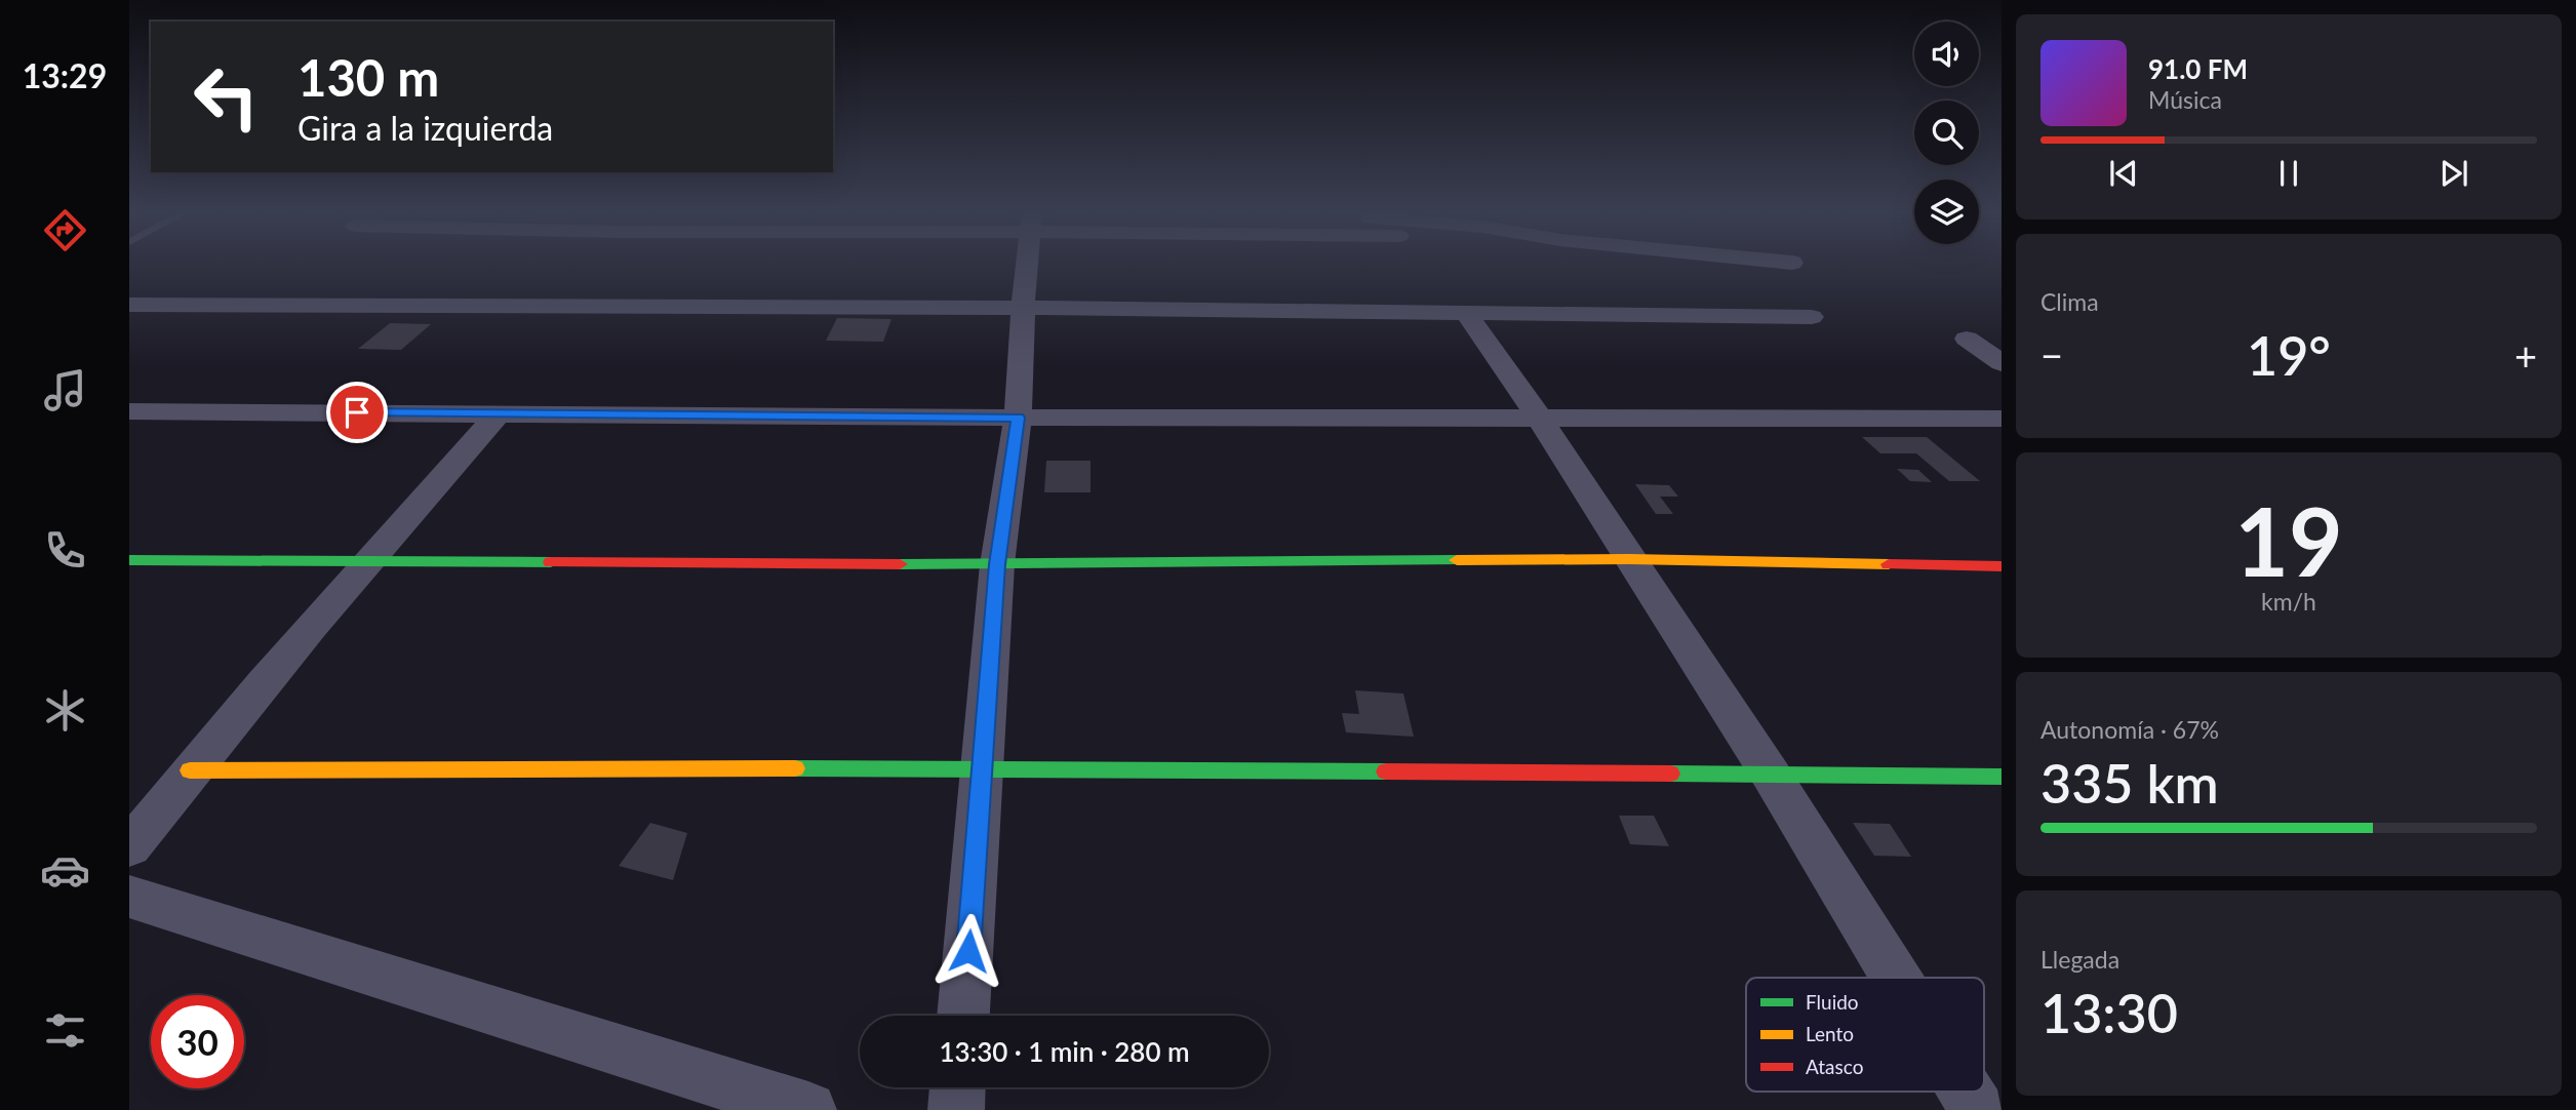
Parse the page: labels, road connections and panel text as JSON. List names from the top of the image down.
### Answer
{
  "legend": ["Fluido", "Lento", "Atasco"],
  "page": {
    "tabs": "13:29",
    "turn": ["130 m", "Gira a la izquierda"],
    "song": ["91.0 FM", "Música"],
    "tile": [
      "Clima",
      ["19", "km/h"],
      ["Autonomía · 67%", "335 km"],
      ["Llegada", "13:30"]
    ],
    "heat": ["−", "19°", "+"],
    "limit": "30",
    "trip": "13:30 · 1 min · 280 m"
  }
}
